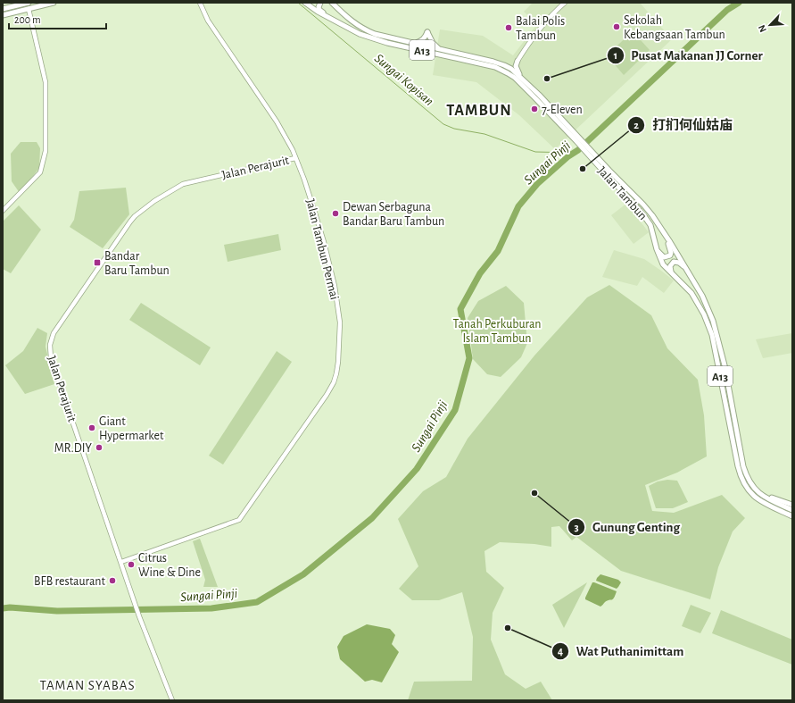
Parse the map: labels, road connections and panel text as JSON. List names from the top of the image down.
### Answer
{
  "streets": {
    "main road": ["A13", "Jalan Tambun"],
    "street": ["Jalan Perajurit", "Jalan Tambun Permai"]
  },
  "crossings": [
    ["Jalan Perajurit", "Jalan Tambun Permai"]
  ],
  "districts": ["TAMBUN", "TAMAN SYABAS"],
  "water": ["Sungai Kopisan", "Sungai Pinji"],
  "parks": ["Tanah Perkuburan Islam Tambun"],
  "places": {
    "other": [
      "Sekolah Kebangsaan Tambun",
      "Balai Polis Tambun",
      "Pusat Makanan JJ Corner",
      "7-Eleven",
      "打扪何仙姑庙",
      "Dewan Serbaguna Bandar Baru Tambun",
      "Giant Hypermarket",
      "MR.DIY",
      "Gunung Genting",
      "Citrus Wine & Dine",
      "BFB restaurant",
      "Wat Puthanimittam"
    ],
    "transit": ["Bandar Baru Tambun"]
  },
  "scale_bar": "200 m",
  "north": "bottom left"
}
